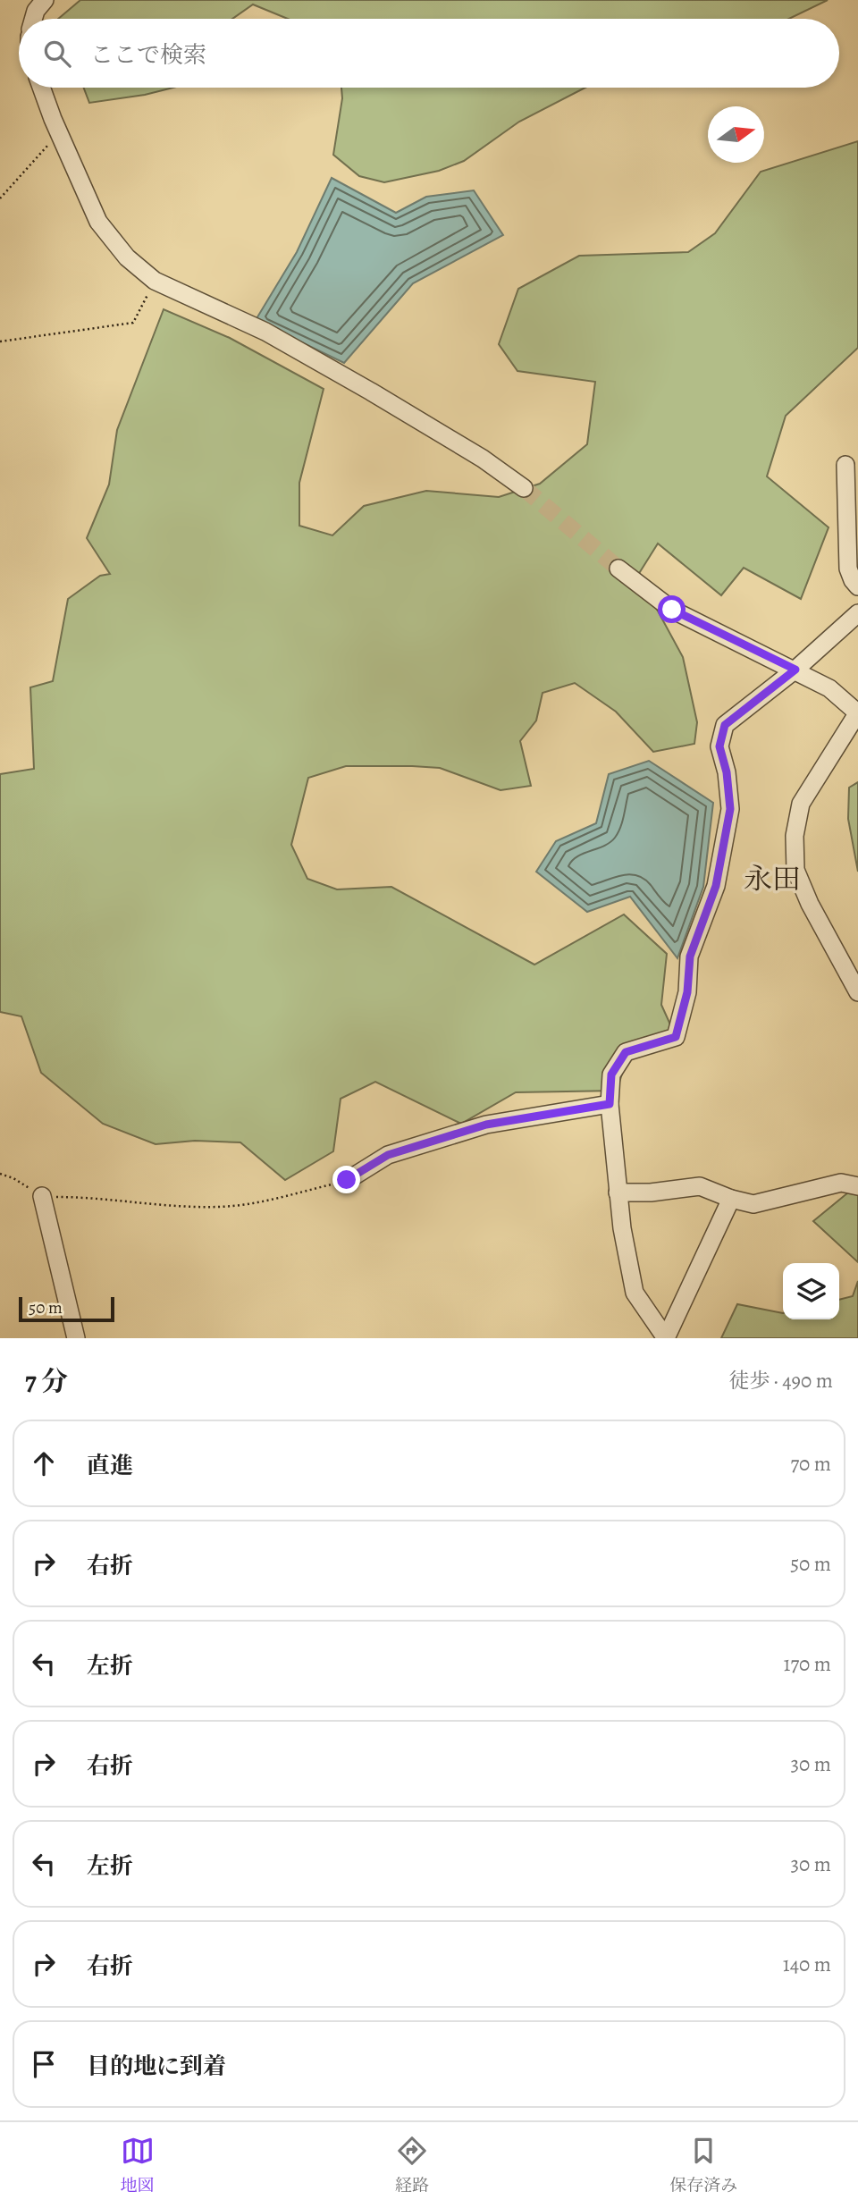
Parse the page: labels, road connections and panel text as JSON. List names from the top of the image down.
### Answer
{
  "districts": ["永田"],
  "scale_bar": "50 m",
  "north": "right",
  "page": {
    "search": "ここで検索",
    "scale": "50 m",
    "heading": ["7 分", "徒歩 · 490 m"],
    "list": [
      ["直進", "70 m"],
      ["右折", "50 m"],
      ["左折", "170 m"],
      ["右折", "30 m"],
      ["左折", "30 m"],
      ["右折", "140 m"],
      "目的地に到着"
    ],
    "nav": ["地図", "経路", "保存済み"]
  }
}
